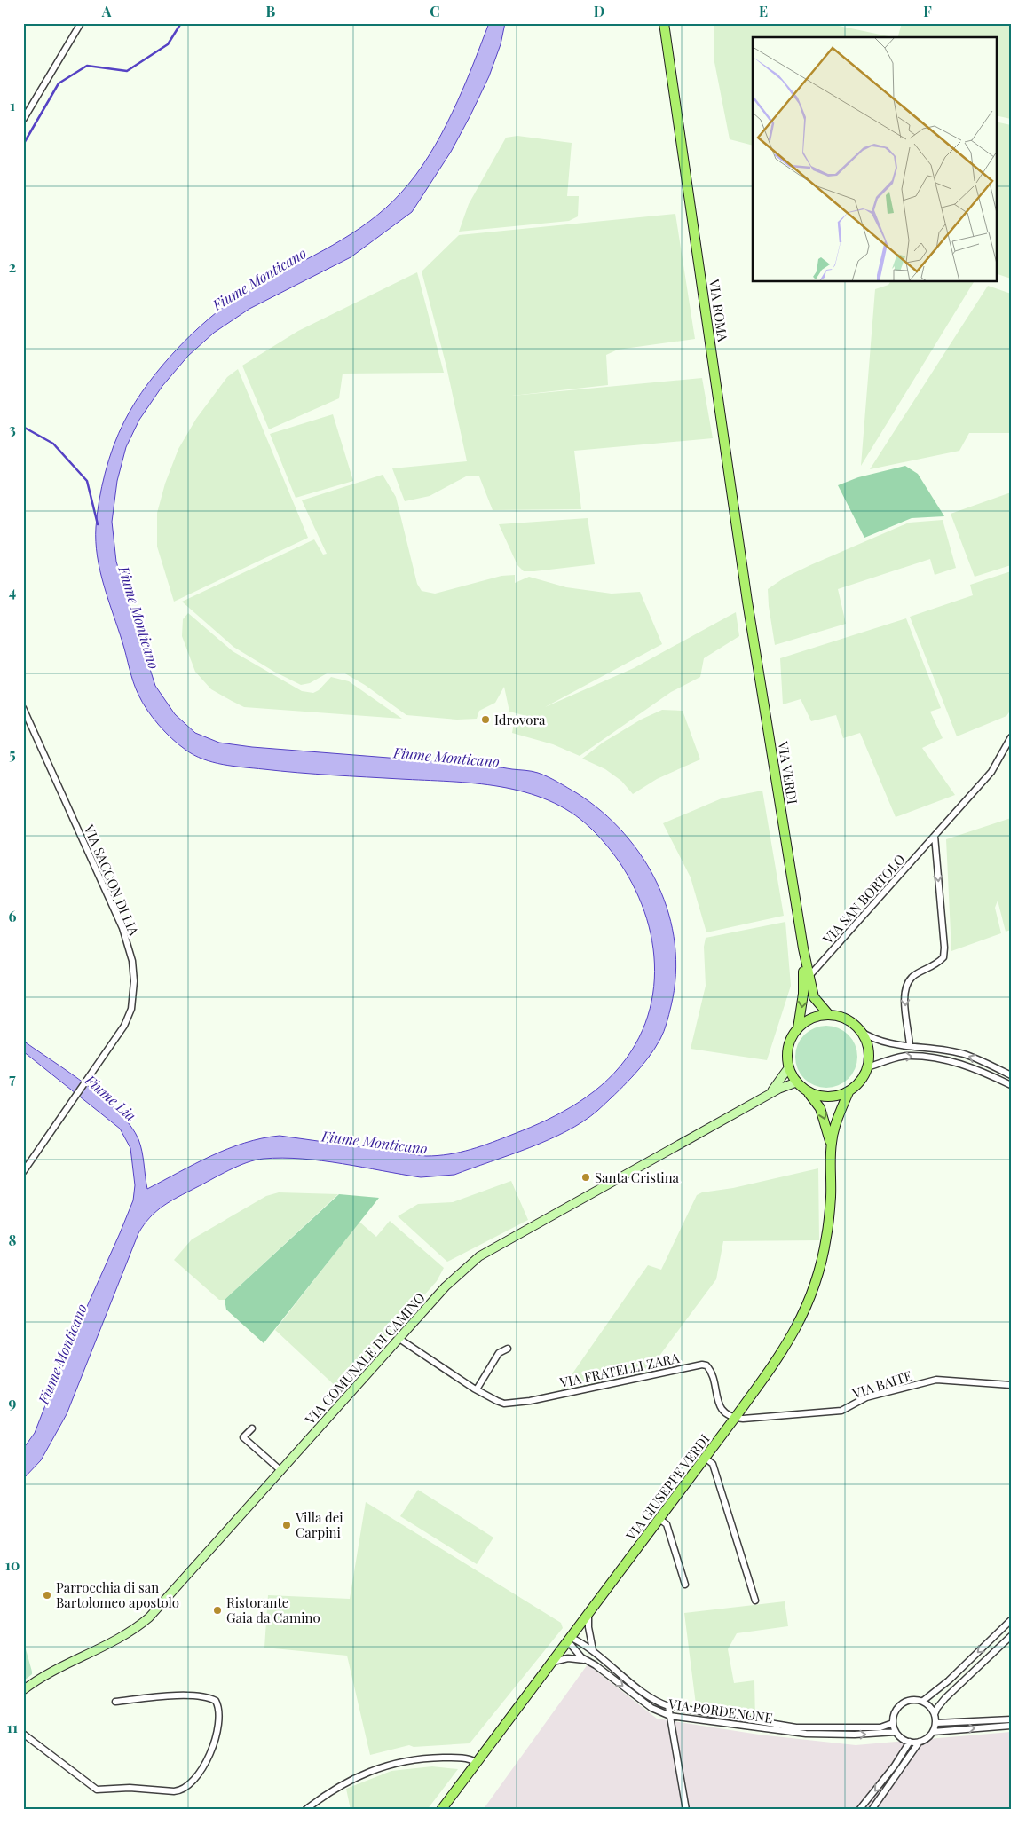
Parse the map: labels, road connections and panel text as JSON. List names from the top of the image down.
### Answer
{
  "streets": {
    "main road": ["VIA ROMA", "VIA VERDI", "VIA GIUSEPPE VERDI"],
    "street": [
      "VIA SACCON DI LIA",
      "VIA SAN BORTOLO",
      "VIA COMUNALE DI CAMINO",
      "VIA FRATELLI ZARA",
      "VIA BAITE",
      "VIA PORDENONE"
    ]
  },
  "crossings": [
    ["VIA ROMA", "VIA VERDI"],
    ["VIA COMUNALE DI CAMINO", "VIA FRATELLI ZARA"],
    ["VIA FRATELLI ZARA", "VIA BAITE"],
    ["VIA FRATELLI ZARA", "VIA GIUSEPPE VERDI"],
    ["VIA BAITE", "VIA GIUSEPPE VERDI"],
    ["VIA GIUSEPPE VERDI", "VIA PORDENONE"]
  ],
  "water": ["Fiume Monticano", "Fiume Lia"],
  "places": [
    "Idrovora",
    "Santa Cristina",
    "Villa dei Carpini",
    "Parrocchia di san Bartolomeo apostolo",
    "Ristorante Gaia da Camino"
  ],
  "grid": {
    "columns": [
      "A",
      "B",
      "C",
      "D",
      "E",
      "F"
    ],
    "rows": [
      "1",
      "2",
      "3",
      "4",
      "5",
      "6",
      "7",
      "8",
      "9",
      "10",
      "11"
    ]
  }
}
